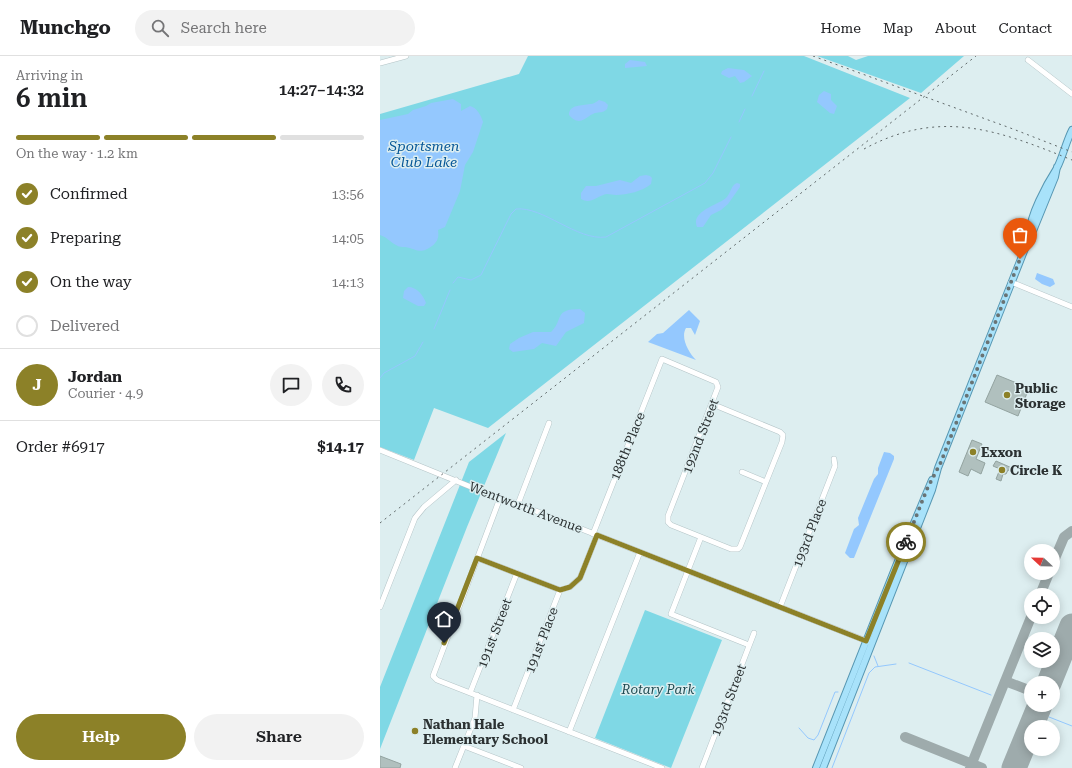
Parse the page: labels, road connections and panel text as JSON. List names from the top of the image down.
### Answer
{
  "streets": {
    "street": [
      "192nd Street",
      "188th Place",
      "Wentworth Avenue",
      "193rd Place",
      "191st Street",
      "191st Place",
      "193rd Street"
    ]
  },
  "crossings": [
    ["192nd Street", "188th Place"],
    ["188th Place", "Wentworth Avenue"],
    ["188th Place", "191st Place"],
    ["Wentworth Avenue", "193rd Place"],
    ["Wentworth Avenue", "191st Place"]
  ],
  "water": ["Sportsmen Club Lake"],
  "parks": ["Rotary Park"],
  "places": [
    "Public Storage",
    "Exxon",
    "Circle K",
    "Nathan Hale Elementary School"
  ],
  "north": "left",
  "page": {
    "header": "Munchgo",
    "search": "Search here",
    "nav": [
      "Home",
      "Map",
      "About",
      "Contact"
    ],
    "heading": ["6 min", "Arriving in", "14:27–14:32"],
    "panel": [
      "Jordan",
      "Courier · 4.9",
      "Order #6917",
      "$14.17"
    ],
    "bar": "On the way · 1.2 km",
    "list": [
      ["Confirmed", "13:56"],
      ["Preparing", "14:05"],
      ["On the way", "14:13"],
      "Delivered"
    ],
    "round": "J",
    "map_buttons": ["+", "−"],
    "buttons": ["Help", "Share"]
  }
}
